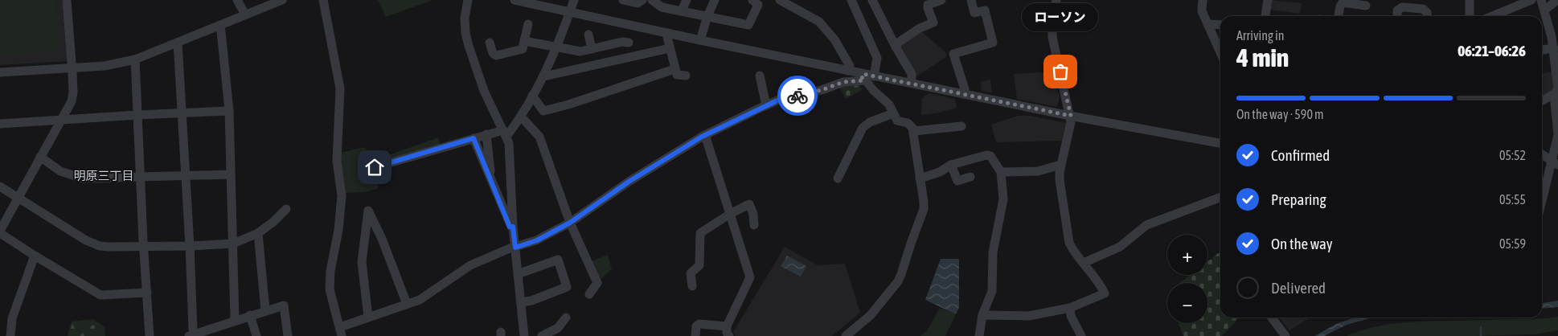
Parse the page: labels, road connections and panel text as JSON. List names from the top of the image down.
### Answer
{
  "districts": ["明原三丁目"],
  "places": ["ローソン"],
  "page": {
    "bubble": "ローソン",
    "heading": ["4 min", "Arriving in", "06:21–06:26"],
    "bar": "On the way · 590 m",
    "list": [
      ["Confirmed", "05:52"],
      ["Preparing", "05:55"],
      ["On the way", "05:59"],
      "Delivered"
    ],
    "map_buttons": ["+", "−"]
  }
}
